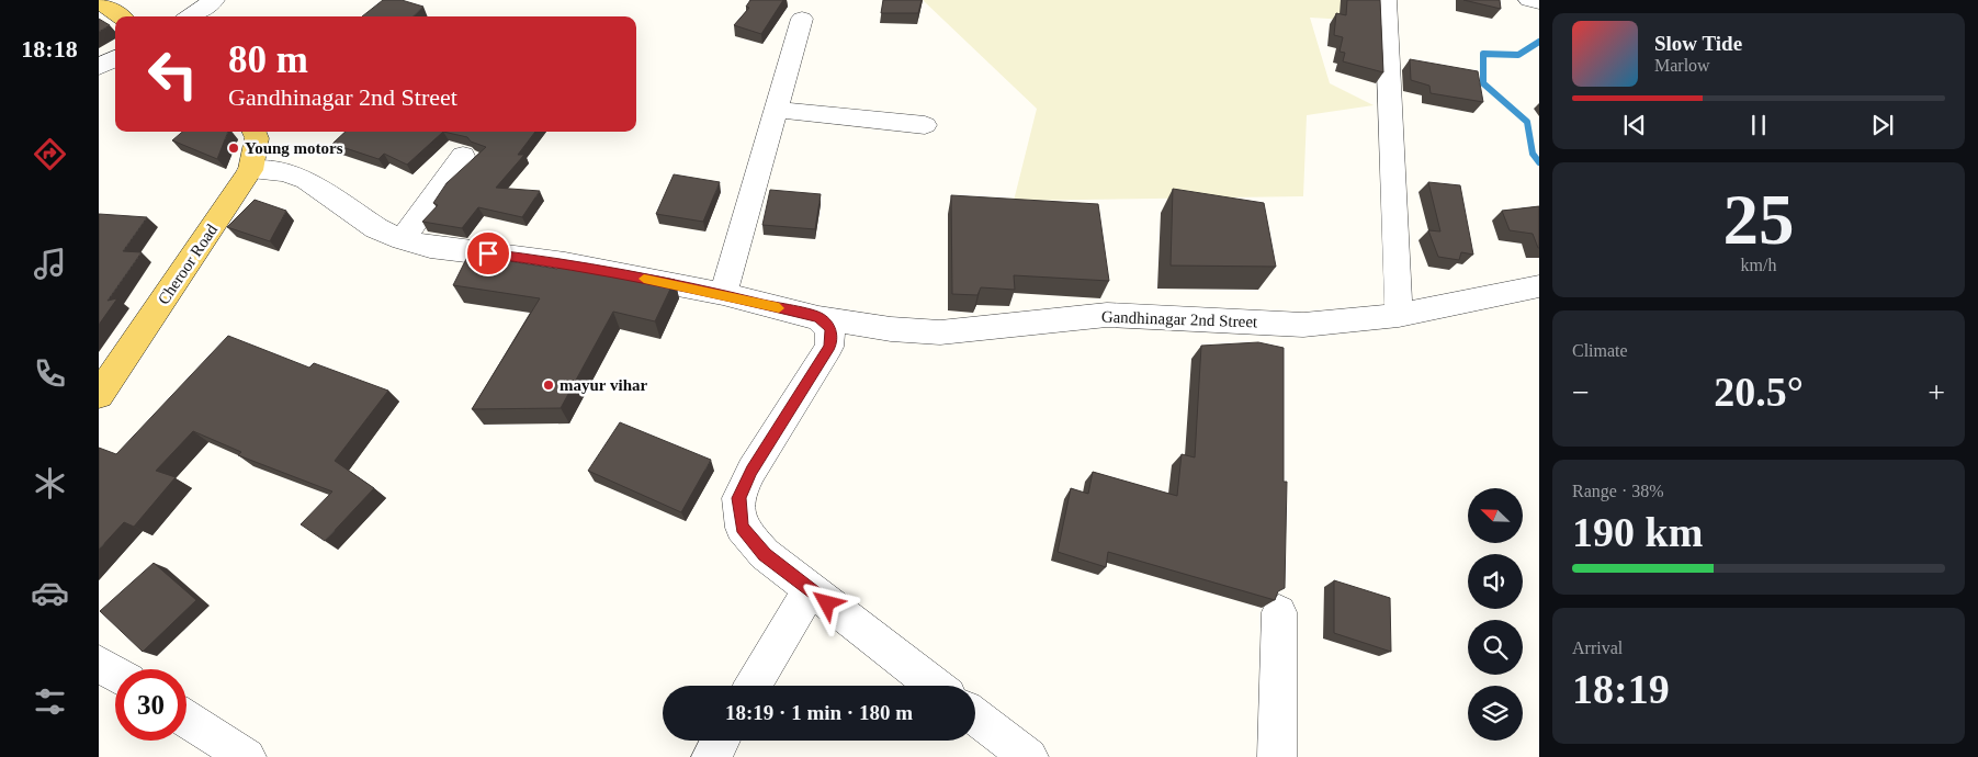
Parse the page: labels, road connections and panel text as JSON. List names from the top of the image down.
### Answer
{
  "streets": {
    "main road": ["Cheroor Road"],
    "street": ["Gandhinagar 2nd Street"]
  },
  "crossings": [
    ["Cheroor Road", "Gandhinagar 2nd Street"]
  ],
  "places": ["Young motors", "mayur vihar"],
  "north": "top left",
  "page": {
    "tabs": "18:18",
    "turn": ["80 m", "Gandhinagar 2nd Street"],
    "song": ["Slow Tide", "Marlow"],
    "tile": [
      ["25", "km/h"],
      "Climate",
      ["Range · 38%", "190 km"],
      ["Arrival", "18:19"]
    ],
    "heat": ["−", "20.5°", "+"],
    "limit": "30",
    "trip": "18:19 · 1 min · 180 m"
  }
}
